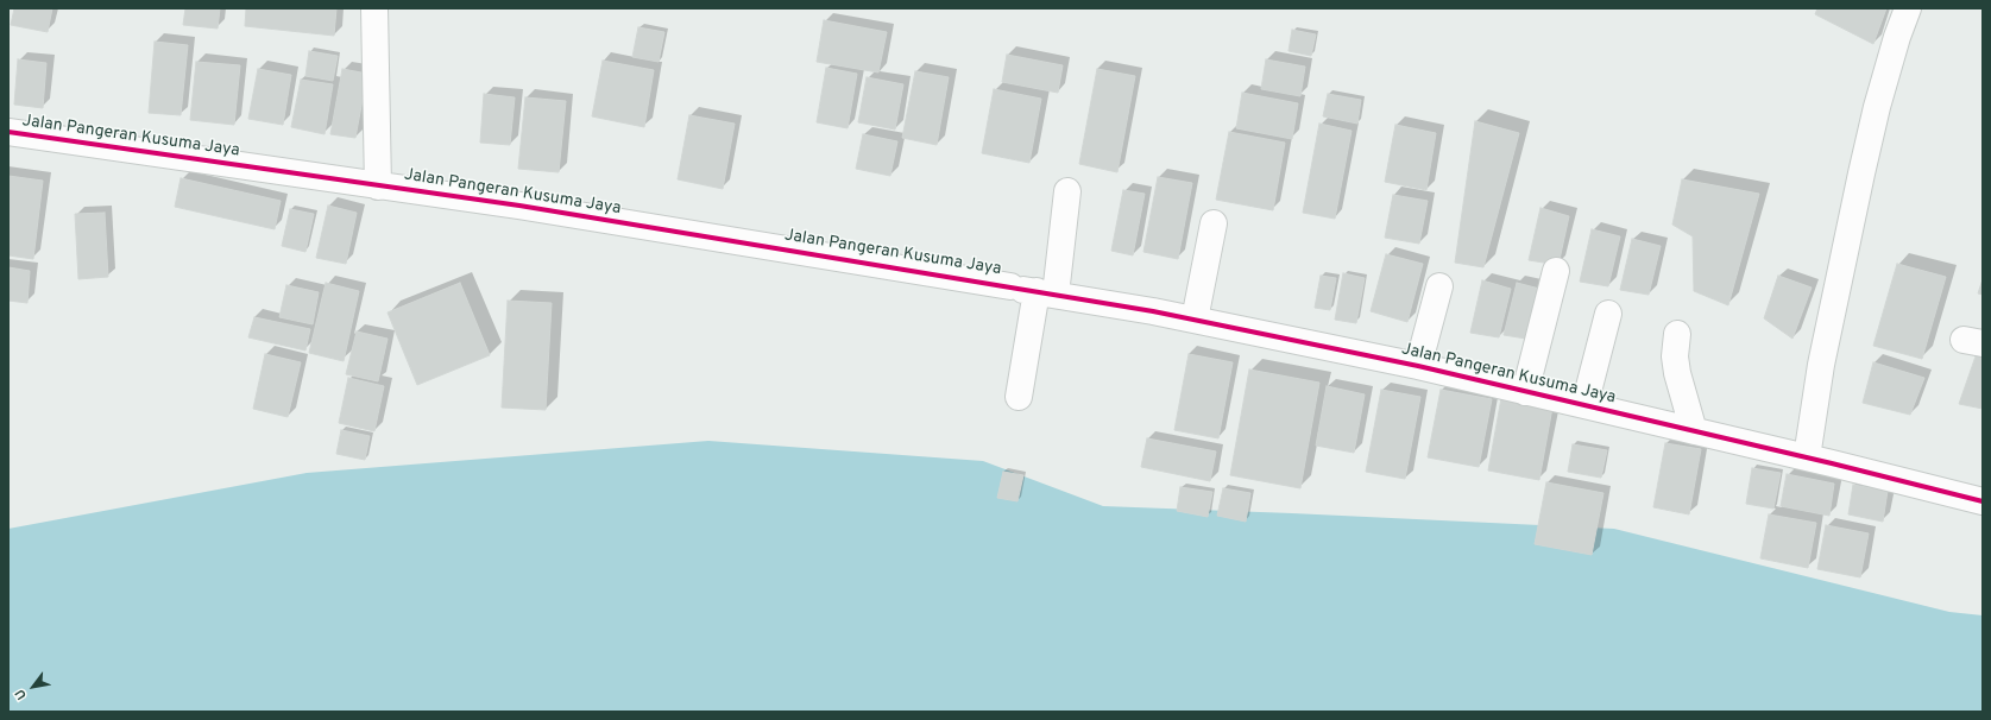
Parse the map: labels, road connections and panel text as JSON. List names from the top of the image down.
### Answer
{
  "streets": {
    "street": ["Jalan Pangeran Kusuma Jaya"]
  },
  "north": "bottom left"
}
